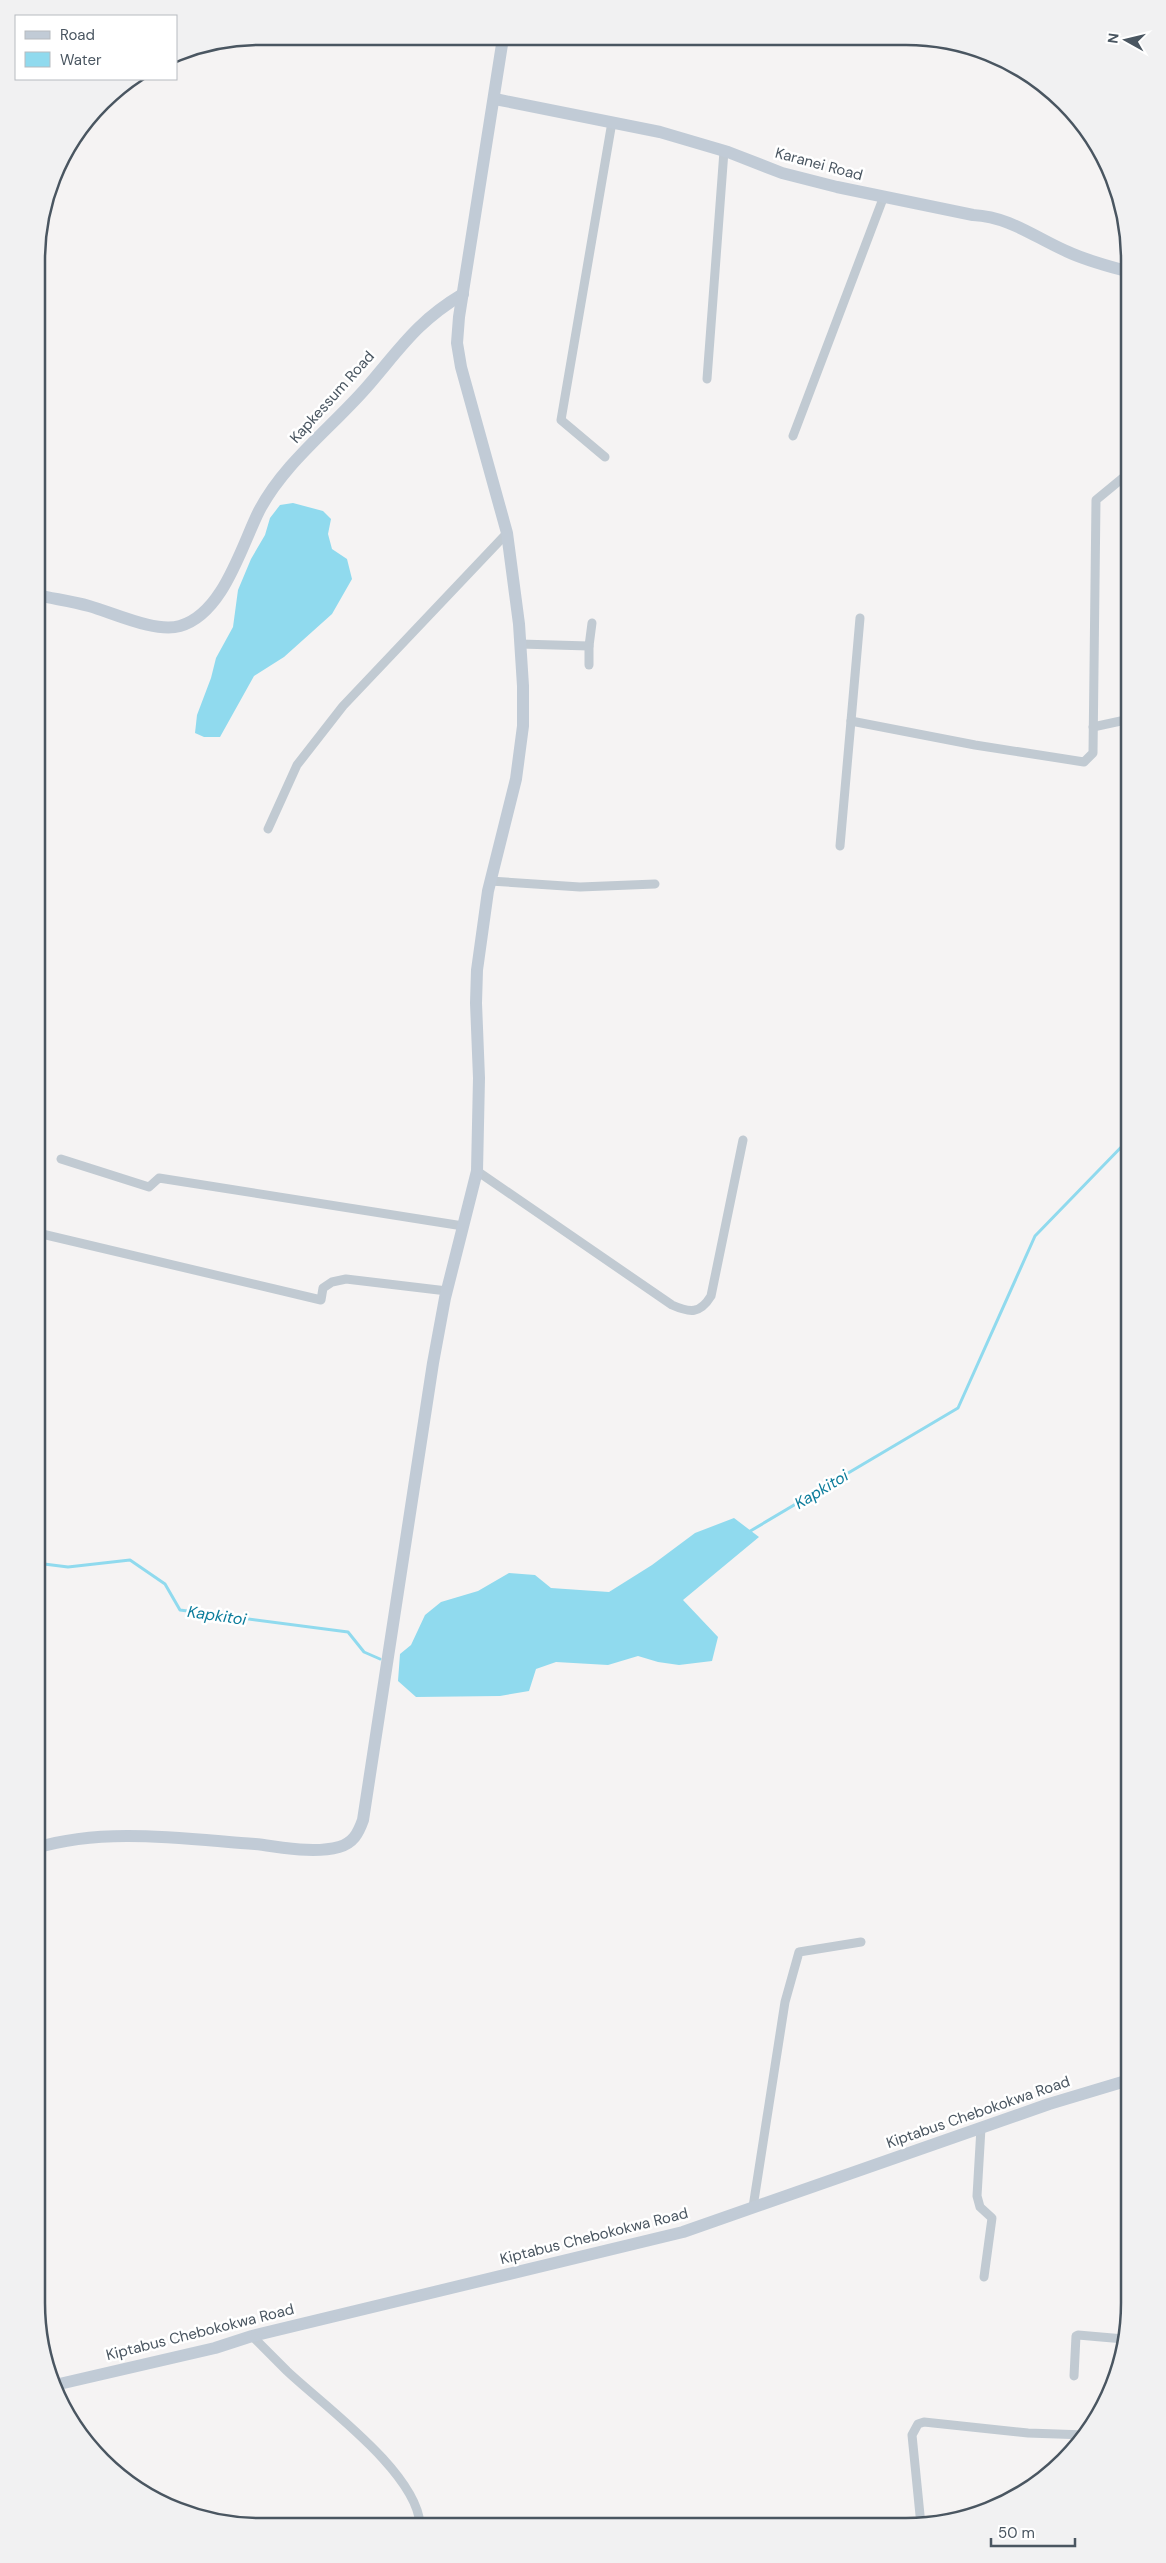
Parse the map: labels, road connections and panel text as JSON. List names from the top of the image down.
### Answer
{
  "streets": {
    "street": ["Karanei Road", "Kapkessum Road", "Kiptabus Chebokokwa Road"]
  },
  "water": ["Kapkitoi"],
  "legend": ["Road", "Water"],
  "scale_bar": "50 m",
  "north": "left"
}
